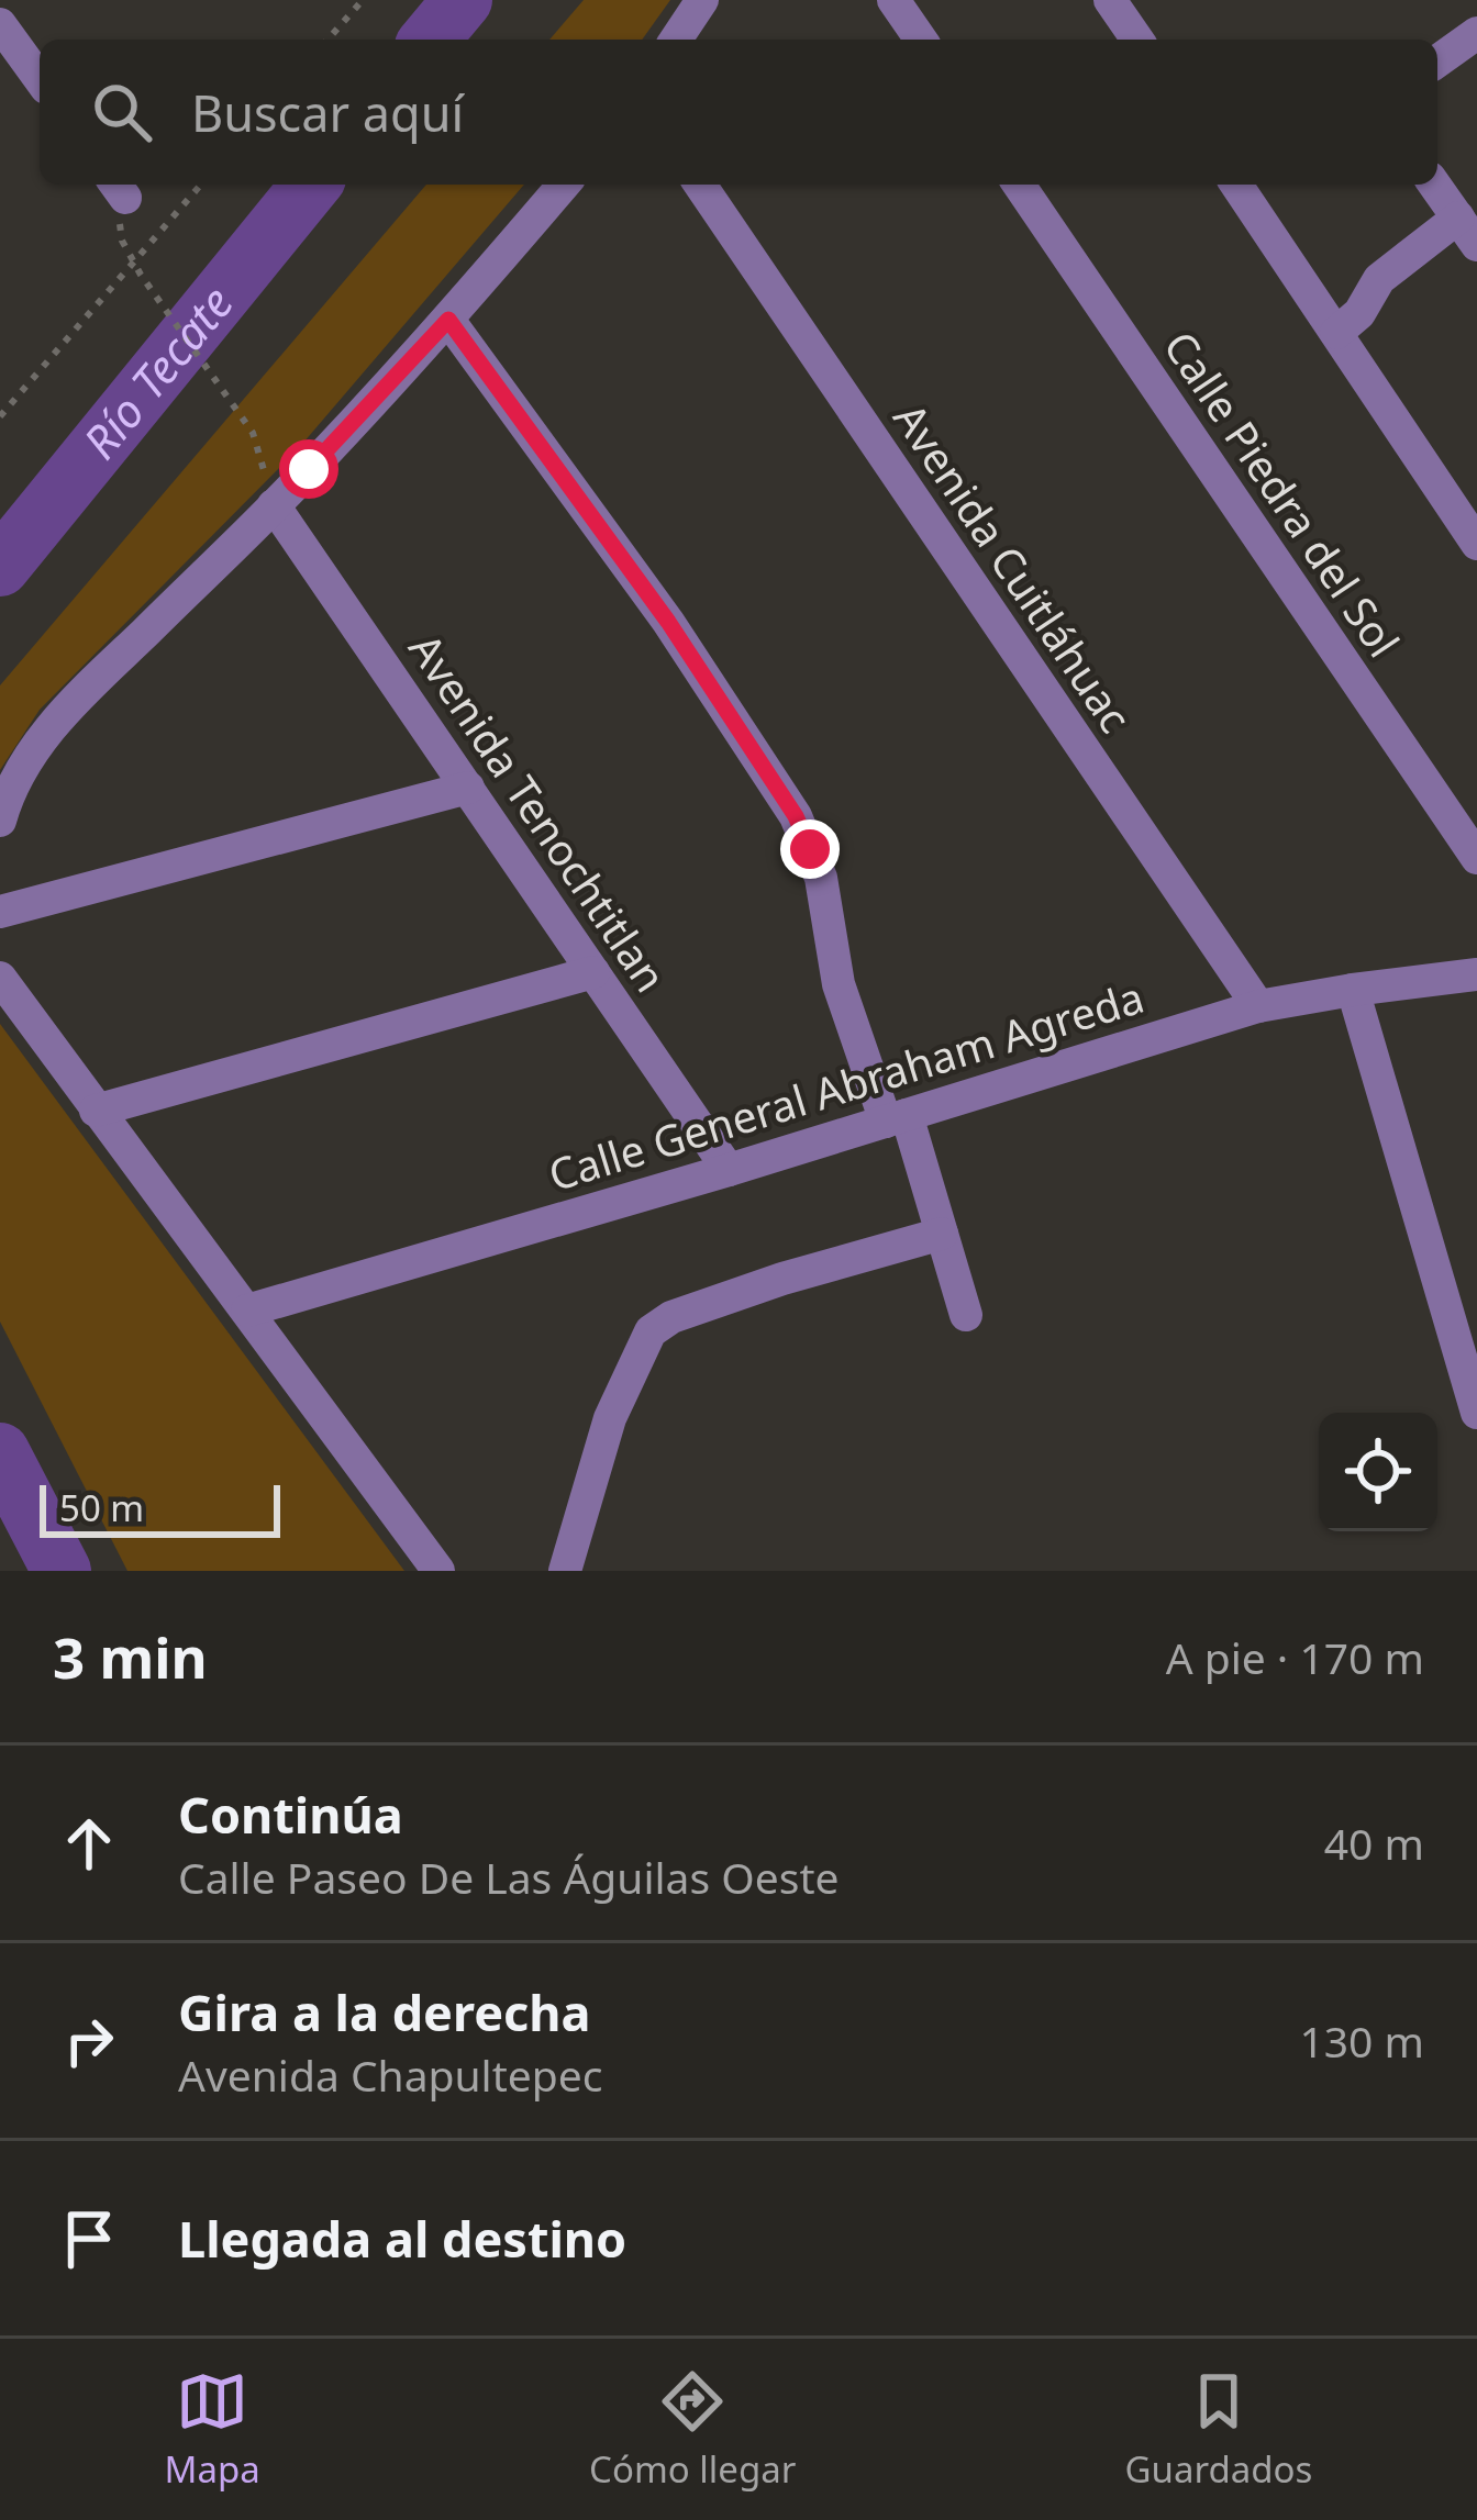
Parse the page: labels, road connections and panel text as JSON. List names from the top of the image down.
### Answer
{
  "streets": {
    "street": [
      "Calle Piedra del Sol",
      "Avenida Cuitláhuac",
      "Avenida Tenochtitlan",
      "Calle General Abraham Agreda"
    ]
  },
  "crossings": [
    ["Avenida Cuitláhuac", "Calle General Abraham Agreda"],
    ["Avenida Tenochtitlan", "Calle General Abraham Agreda"]
  ],
  "water": ["Río Tecate"],
  "scale_bar": "50 m",
  "page": {
    "search": "Buscar aquí",
    "scale": "50 m",
    "heading": ["3 min", "A pie · 170 m"],
    "list": [
      ["Continúa", "Calle Paseo De Las Águilas Oeste", "40 m"],
      ["Gira a la derecha", "Avenida Chapultepec", "130 m"],
      "Llegada al destino"
    ],
    "nav": ["Mapa", "Cómo llegar", "Guardados"]
  }
}
